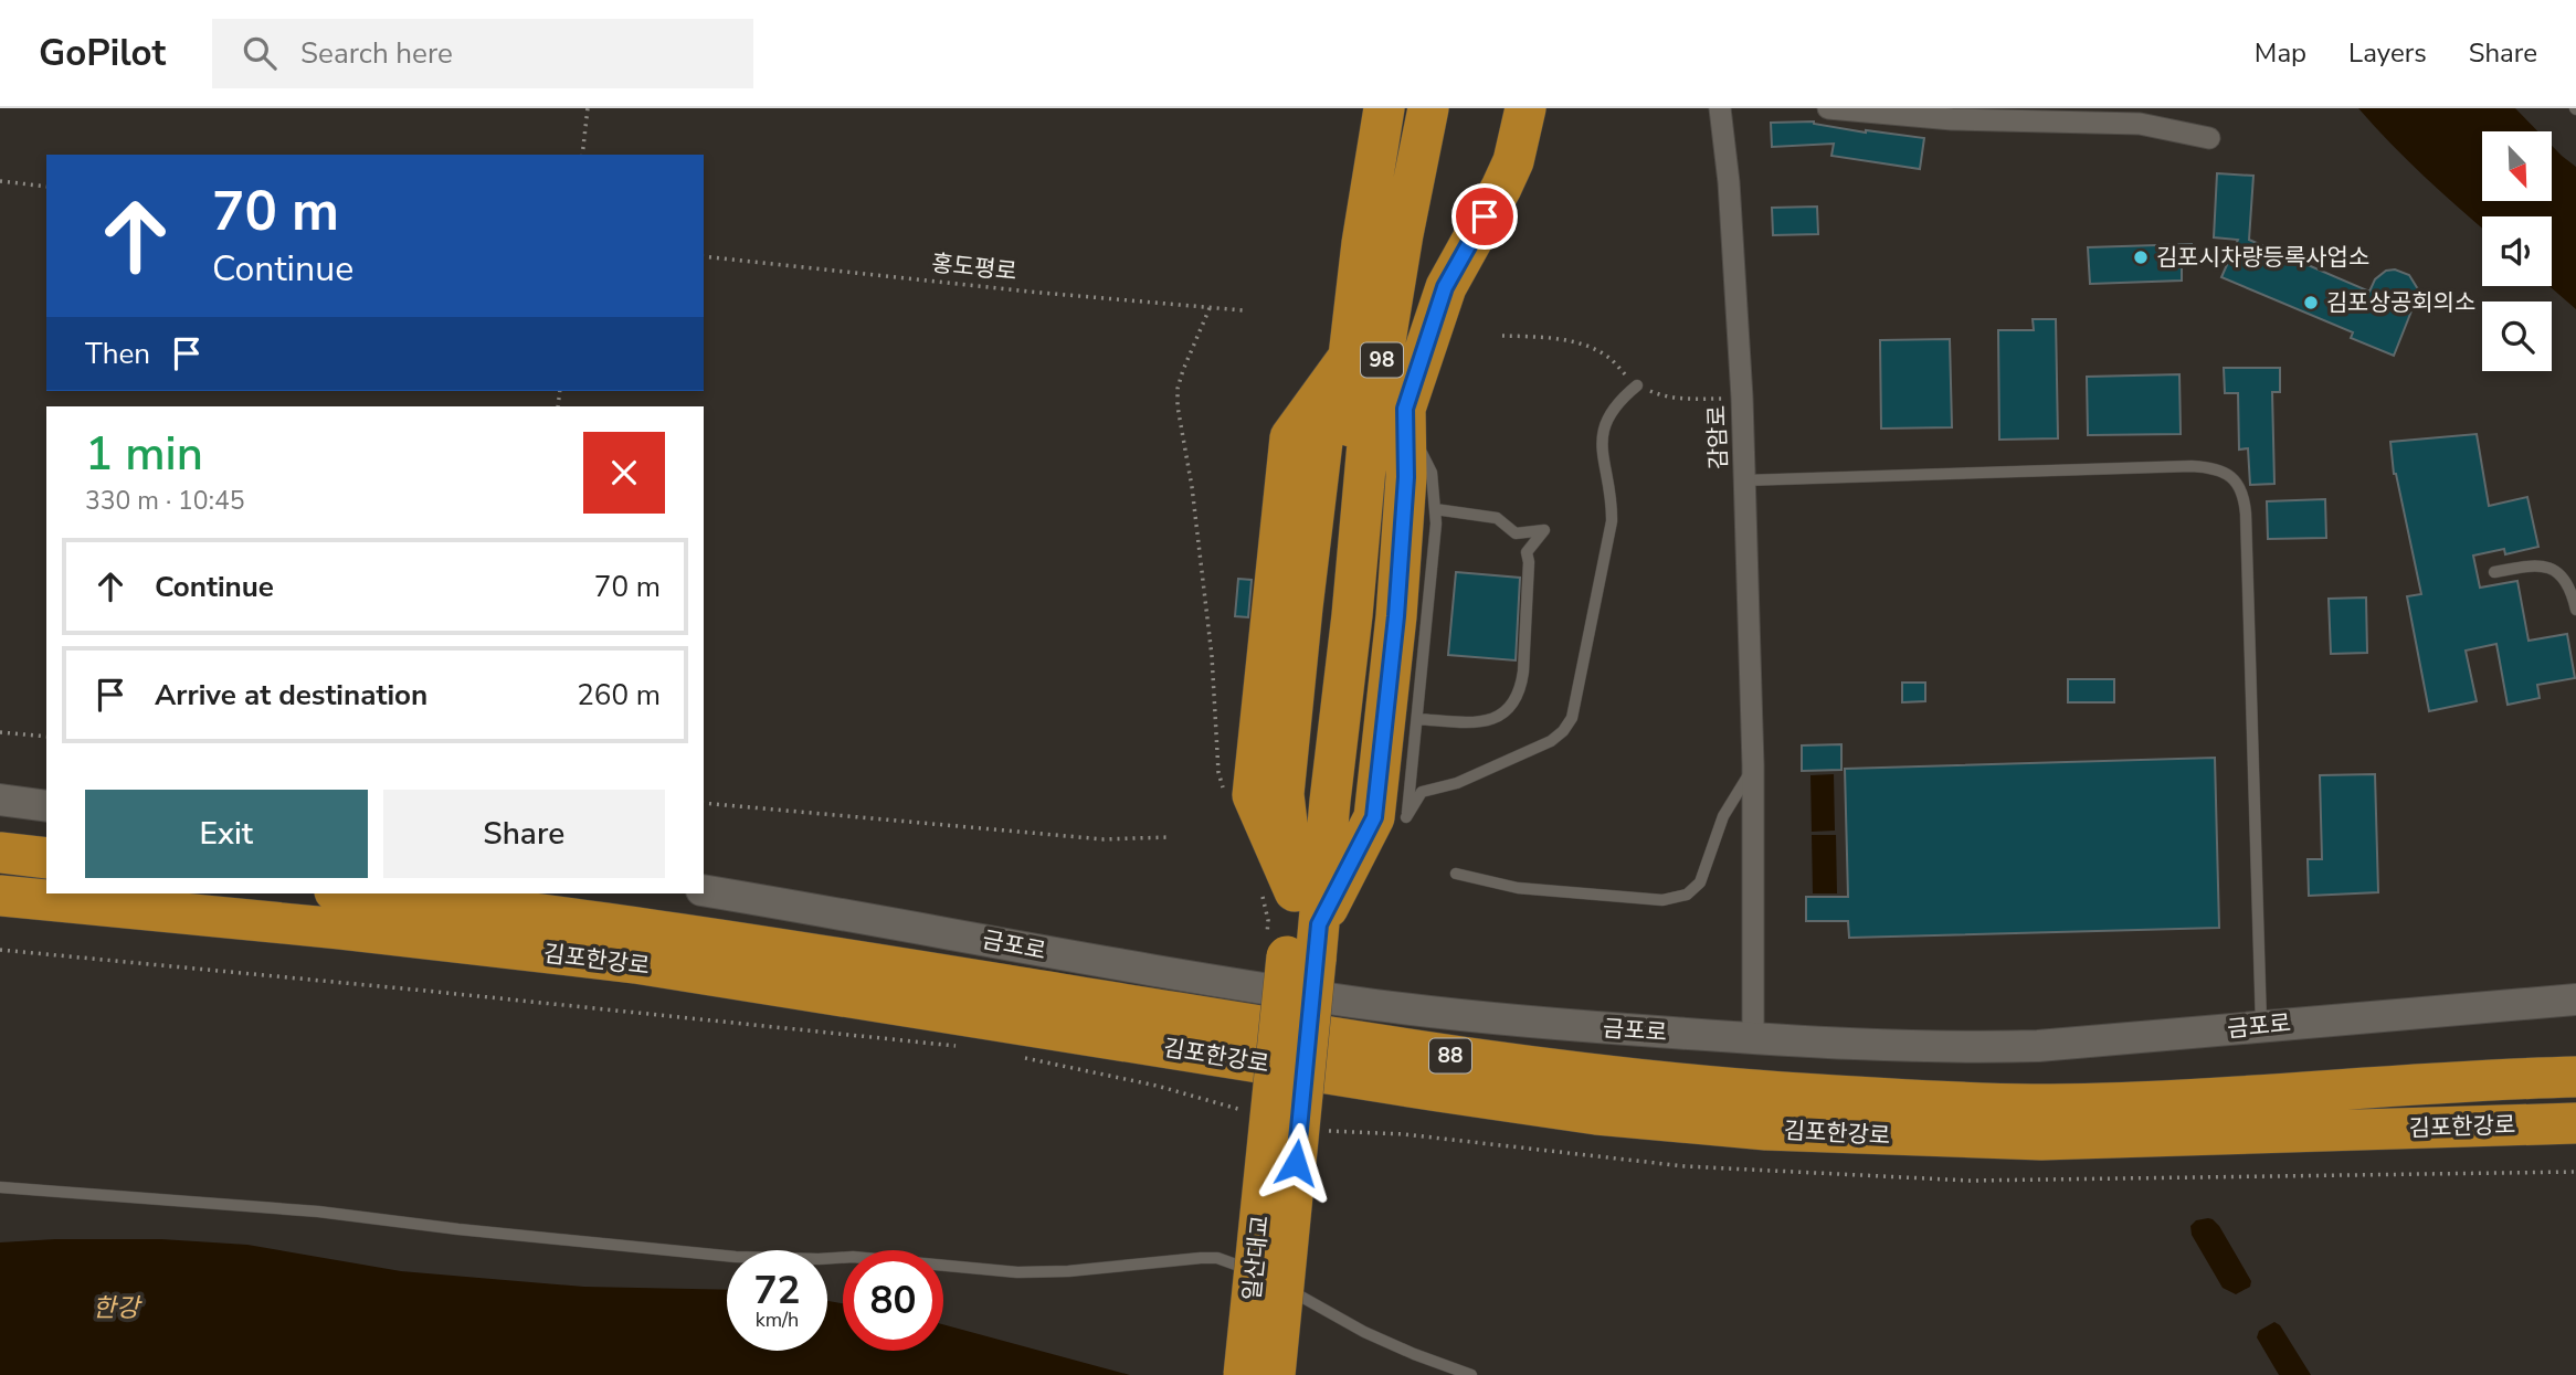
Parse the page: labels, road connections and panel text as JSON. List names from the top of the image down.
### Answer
{
  "streets": {
    "highway": [
      "98",
      "김포한강로",
      "88",
      "일산대교"
    ],
    "main road": ["금포로"],
    "street": ["감암로"],
    "path": ["홍도평로"]
  },
  "crossings": [
    ["98", "일산대교"],
    ["감암로", "금포로"]
  ],
  "water": ["한강"],
  "places": ["김포시차량등록사업소", "김포상공회의소"],
  "north": "bottom right",
  "page": {
    "header": "GoPilot",
    "search": "Search here",
    "nav": ["Map", "Layers", "Share"],
    "turn": ["70 m", "Continue"],
    "then": "Then",
    "heading": ["1 min", "330 m · 10:45"],
    "list": [
      {
        "name": "Continue",
        "value": "70 m"
      },
      {
        "name": "Arrive at destination",
        "value": "260 m"
      }
    ],
    "buttons": ["Exit", "Share"],
    "speed": "72 km/h",
    "limit": "80"
  }
}
